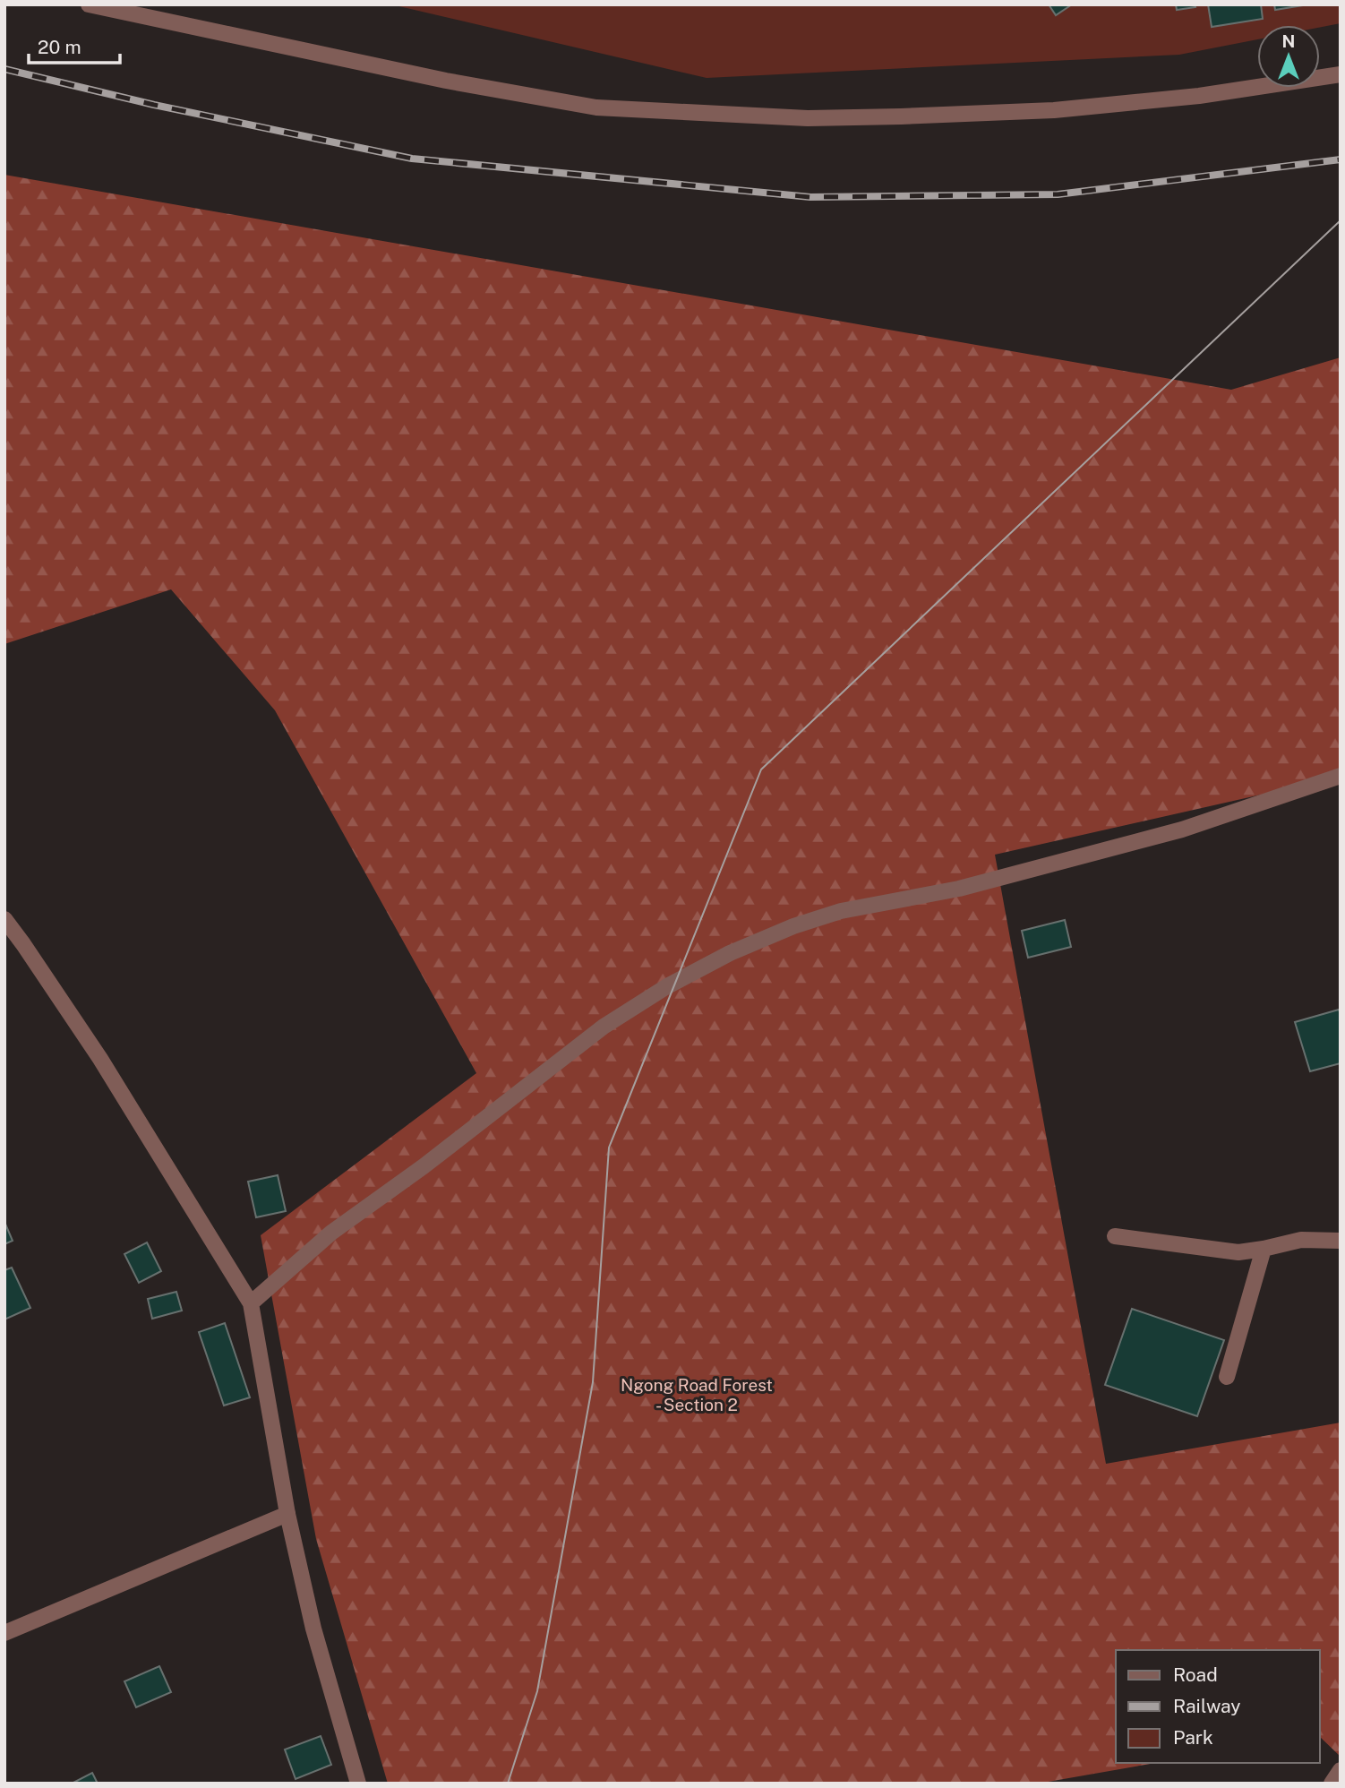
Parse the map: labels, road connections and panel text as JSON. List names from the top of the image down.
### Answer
{
  "parks": ["Ngong Road Forest - Section 2"],
  "legend": ["Road", "Railway", "Park"],
  "scale_bar": "20 m",
  "north": "top"
}
